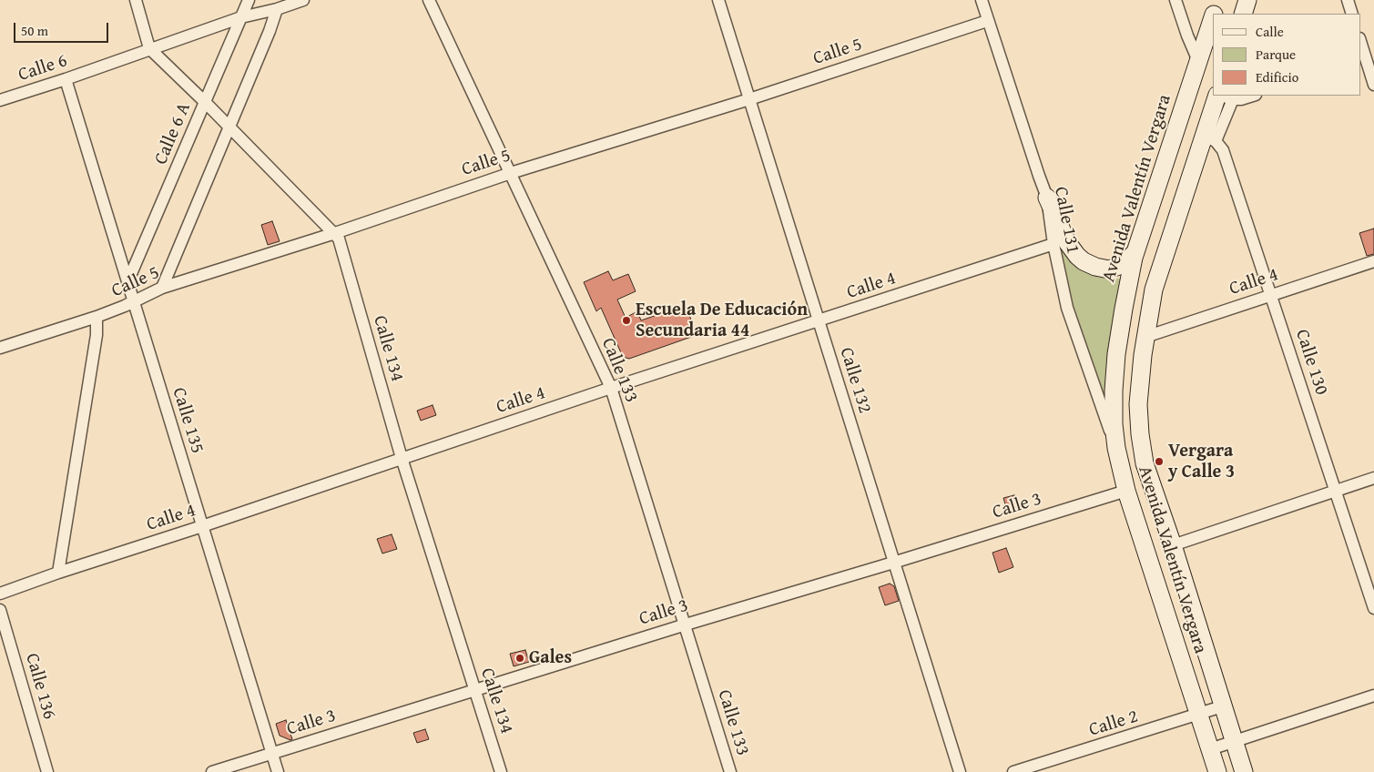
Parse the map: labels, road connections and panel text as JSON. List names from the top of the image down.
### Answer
{
  "streets": {
    "main road": ["Avenida Valentín Vergara"],
    "street": [
      "Calle 5",
      "Calle 6",
      "Calle 6 A",
      "Calle 131",
      "Calle 4",
      "Calle 134",
      "Calle 130",
      "Calle 133",
      "Calle 132",
      "Calle 135",
      "Calle 3",
      "Calle 136",
      "Calle 2"
    ]
  },
  "crossings": [
    ["Calle 5", "Calle 131"],
    ["Calle 5", "Calle 134"],
    ["Calle 5", "Calle 133"],
    ["Calle 5", "Calle 132"],
    ["Calle 5", "Calle 135"],
    ["Calle 6", "Calle 6 A"],
    ["Calle 6", "Calle 134"],
    ["Calle 6", "Calle 135"],
    ["Calle 6 A", "Calle 134"],
    ["Calle 6 A", "Calle 135"],
    ["Avenida Valentín Vergara", "Calle 131"],
    ["Avenida Valentín Vergara", "Calle 4"],
    ["Avenida Valentín Vergara", "Calle 130"],
    ["Avenida Valentín Vergara", "Calle 3"],
    ["Avenida Valentín Vergara", "Calle 2"],
    ["Calle 131", "Calle 4"],
    ["Calle 4", "Calle 134"],
    ["Calle 4", "Calle 130"],
    ["Calle 4", "Calle 133"],
    ["Calle 4", "Calle 132"],
    ["Calle 4", "Calle 135"],
    ["Calle 134", "Calle 3"],
    ["Calle 133", "Calle 3"],
    ["Calle 132", "Calle 3"],
    ["Calle 135", "Calle 3"]
  ],
  "places": ["Escuela De Educación Secundaria 44", "Vergara y Calle 3", "Gales"],
  "legend": ["Calle", "Parque", "Edificio"],
  "scale_bar": "50 m"
}
